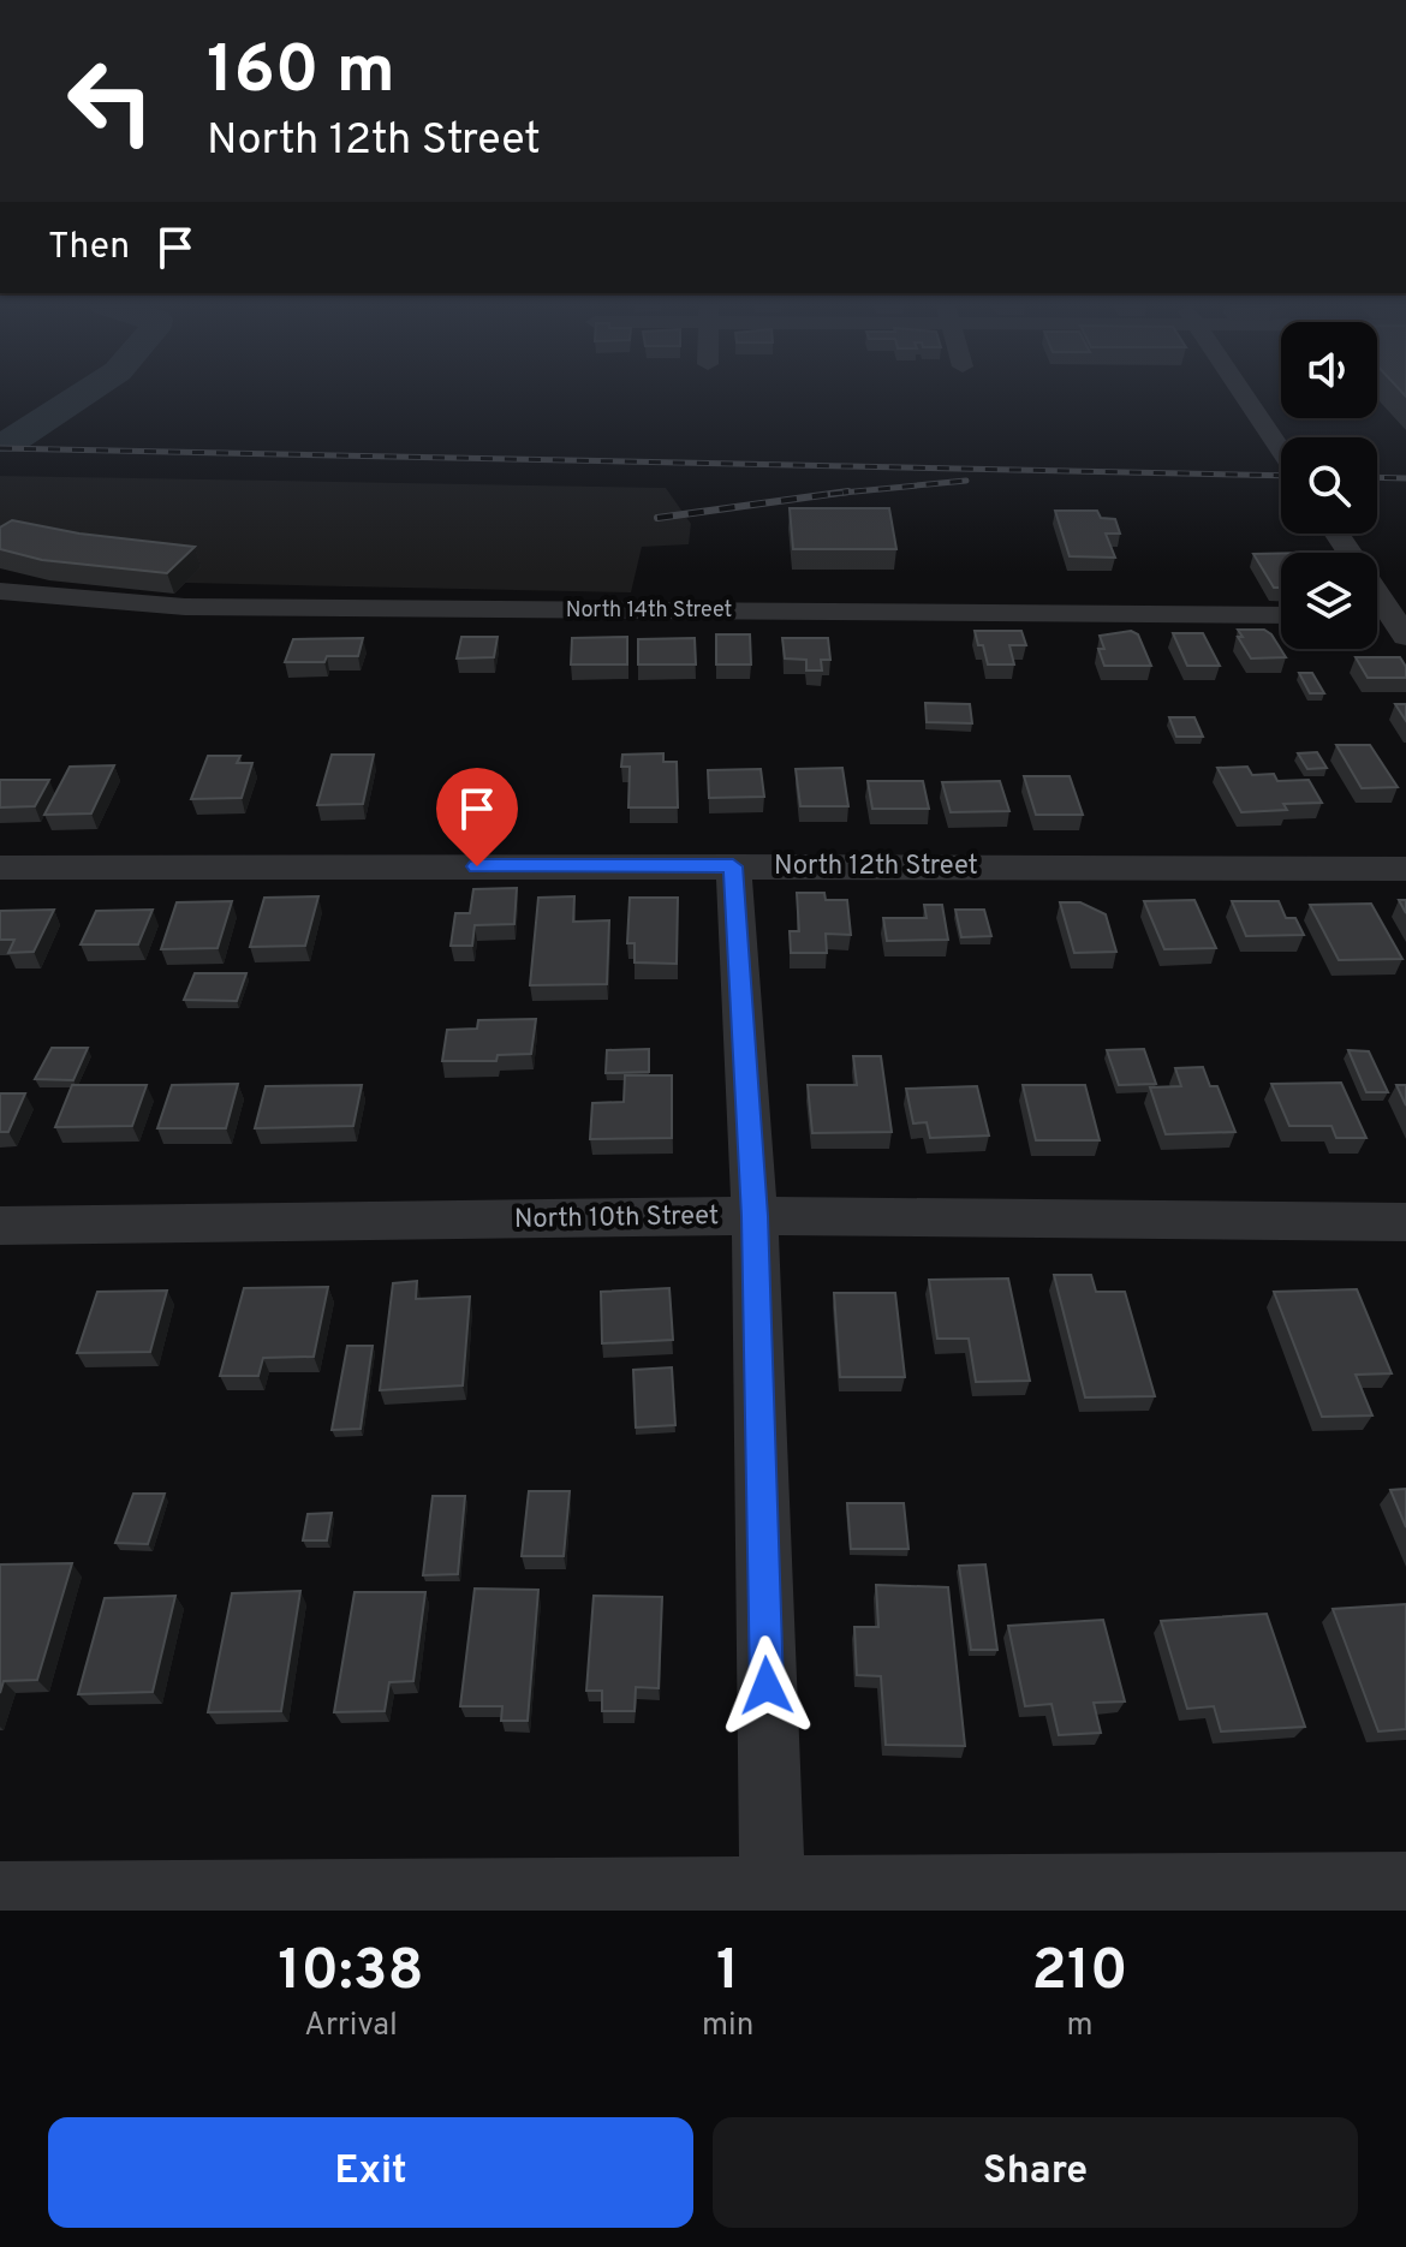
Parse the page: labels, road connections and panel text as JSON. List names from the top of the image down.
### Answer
{
  "streets": {
    "street": ["North 14th Street", "North 12th Street", "North 10th Street"]
  },
  "page": {
    "turn": ["160 m", "North 12th Street"],
    "then": "Then",
    "eta": [
      "10:38",
      "Arrival",
      "1",
      "min",
      "210",
      "m"
    ],
    "buttons": ["Exit", "Share"]
  }
}
